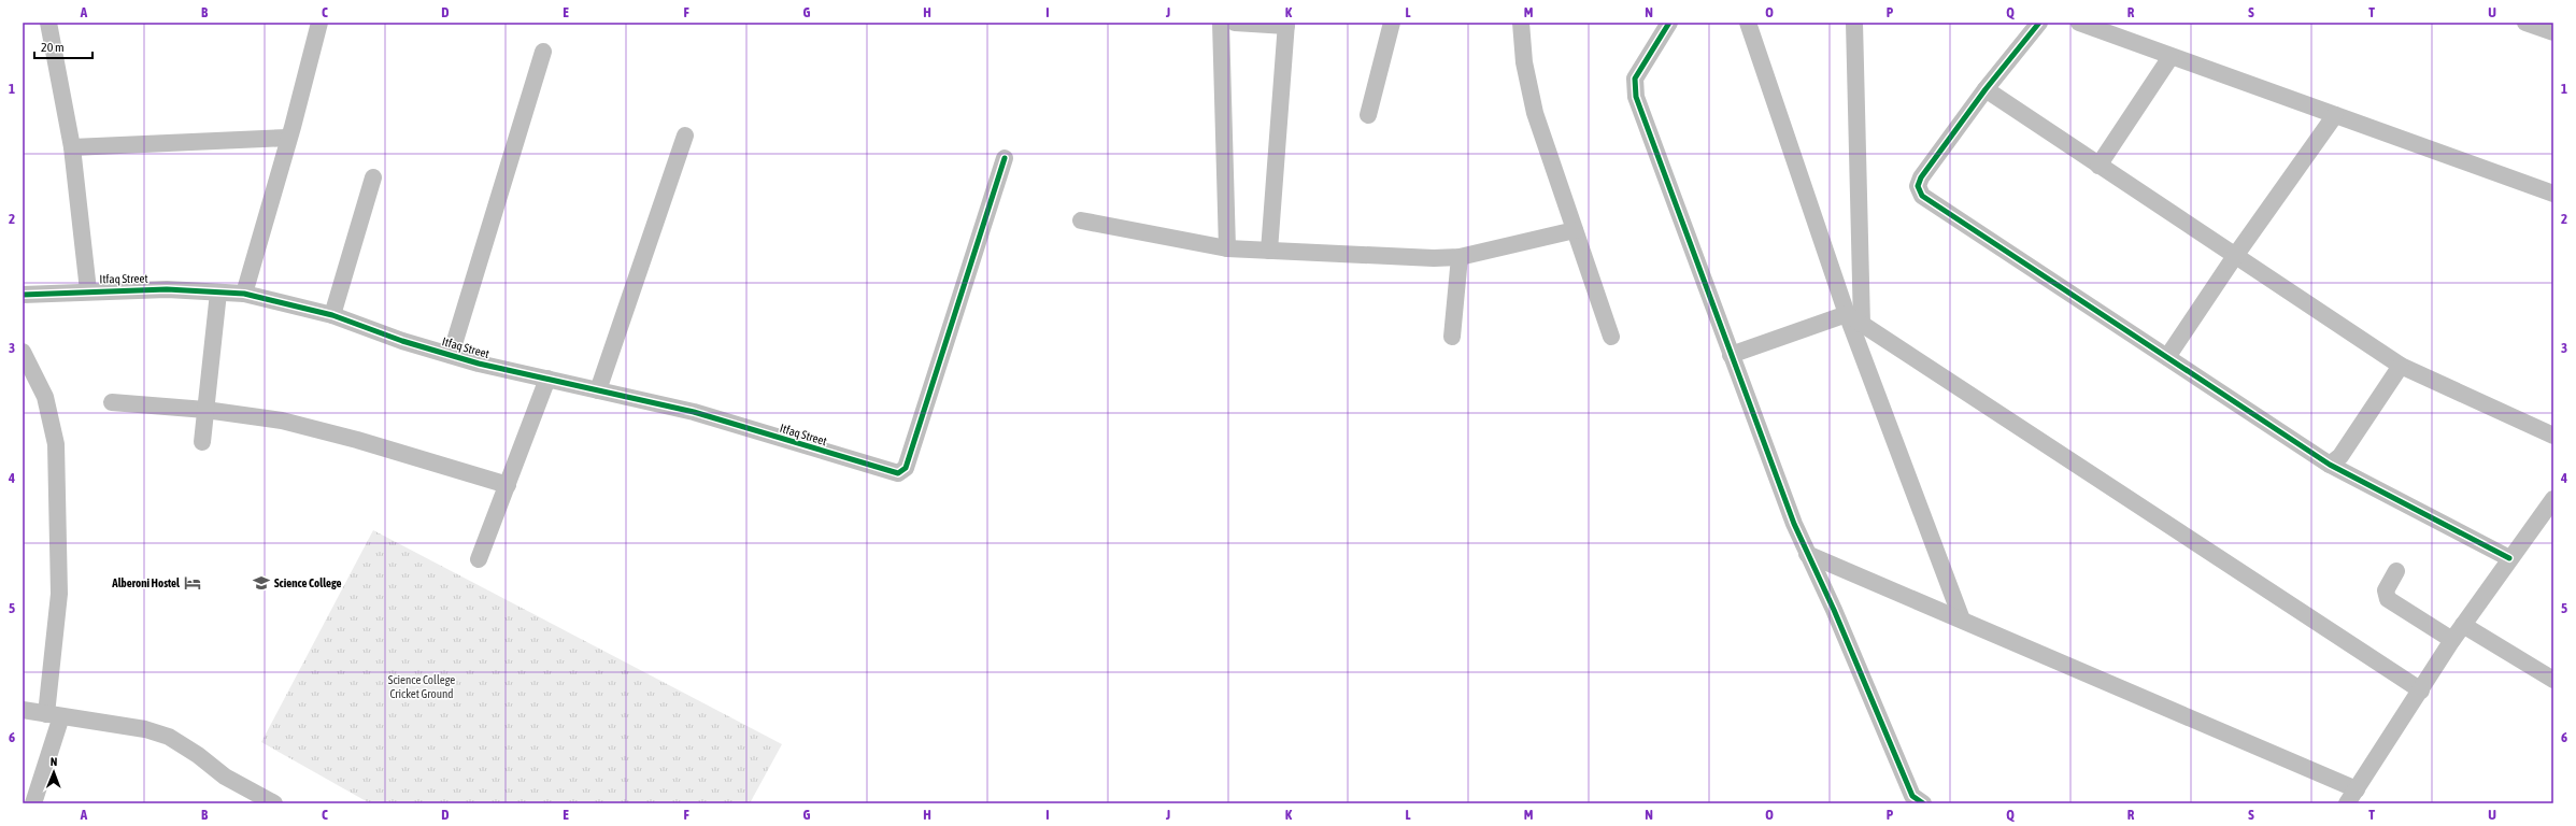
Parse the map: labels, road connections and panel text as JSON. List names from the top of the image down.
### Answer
{
  "streets": {
    "street": ["Itfaq Street"]
  },
  "parks": ["Science College Cricket Ground"],
  "places": {
    "hotel": ["Alberoni Hostel"],
    "school or university": ["Science College"]
  },
  "scale_bar": "20 m",
  "north": "top",
  "grid": {
    "columns": [
      "A",
      "B",
      "C",
      "D",
      "E",
      "F",
      "G",
      "H",
      "I",
      "J",
      "K",
      "L",
      "M",
      "N",
      "O",
      "P",
      "Q",
      "R",
      "S",
      "T",
      "U"
    ],
    "rows": [
      "1",
      "2",
      "3",
      "4",
      "5",
      "6"
    ]
  }
}
